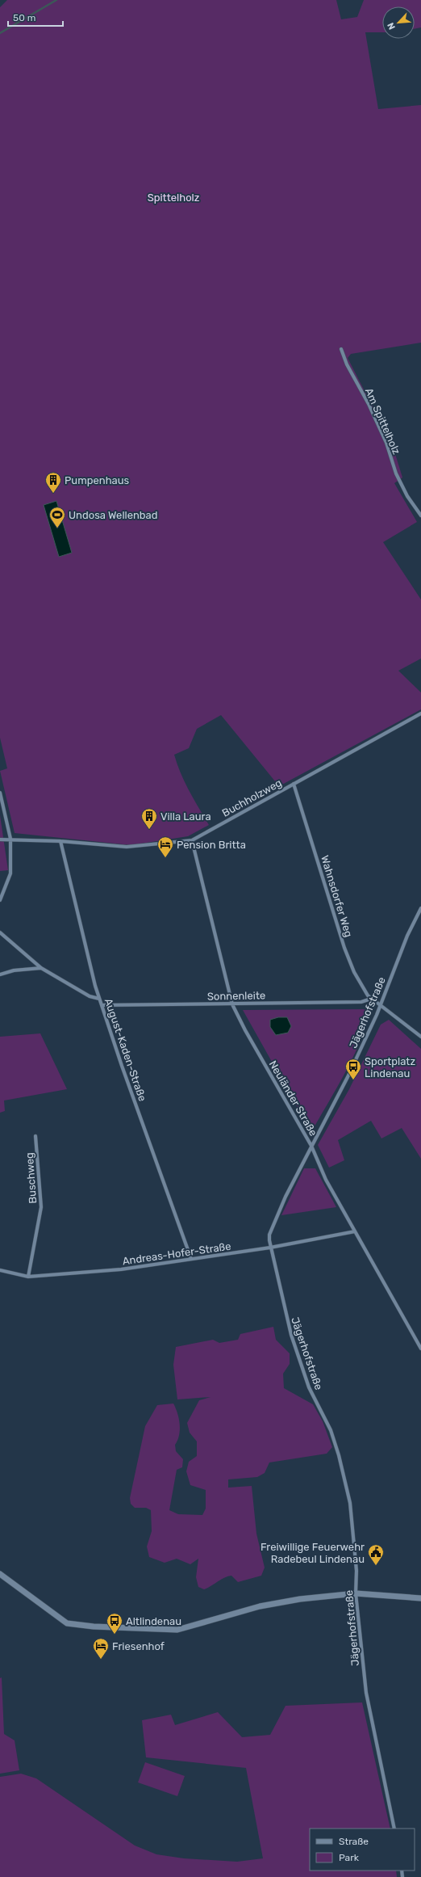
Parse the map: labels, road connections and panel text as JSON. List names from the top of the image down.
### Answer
{
  "streets": {
    "street": [
      "Am Spittelholz",
      "Buchholzweg",
      "Wahnsdorfer Weg",
      "Sonnenleite",
      "Jägerhofstraße",
      "August-Kaden-Straße",
      "Neuländer Straße",
      "Buschweg",
      "Andreas-Hofer-Straße"
    ]
  },
  "crossings": [
    ["Buchholzweg", "Wahnsdorfer Weg"],
    ["Buchholzweg", "August-Kaden-Straße"],
    ["Buchholzweg", "Neuländer Straße"],
    ["Wahnsdorfer Weg", "Sonnenleite"],
    ["Wahnsdorfer Weg", "Jägerhofstraße"],
    ["Sonnenleite", "August-Kaden-Straße"],
    ["Sonnenleite", "Neuländer Straße"],
    ["Jägerhofstraße", "Neuländer Straße"],
    ["Jägerhofstraße", "Andreas-Hofer-Straße"],
    ["August-Kaden-Straße", "Andreas-Hofer-Straße"],
    ["Neuländer Straße", "Andreas-Hofer-Straße"],
    ["Buschweg", "Andreas-Hofer-Straße"]
  ],
  "parks": ["Spittelholz"],
  "places": {
    "building": ["Pumpenhaus", "Villa Laura"],
    "sports": ["Undosa Wellenbad"],
    "hotel": ["Pension Britta", "Friesenhof"],
    "bus stop": ["Sportplatz Lindenau", "Altlindenau"],
    "public building": ["Freiwillige Feuerwehr Radebeul Lindenau"]
  },
  "legend": ["Straße", "Park"],
  "scale_bar": "50 m",
  "north": "bottom left"
}
